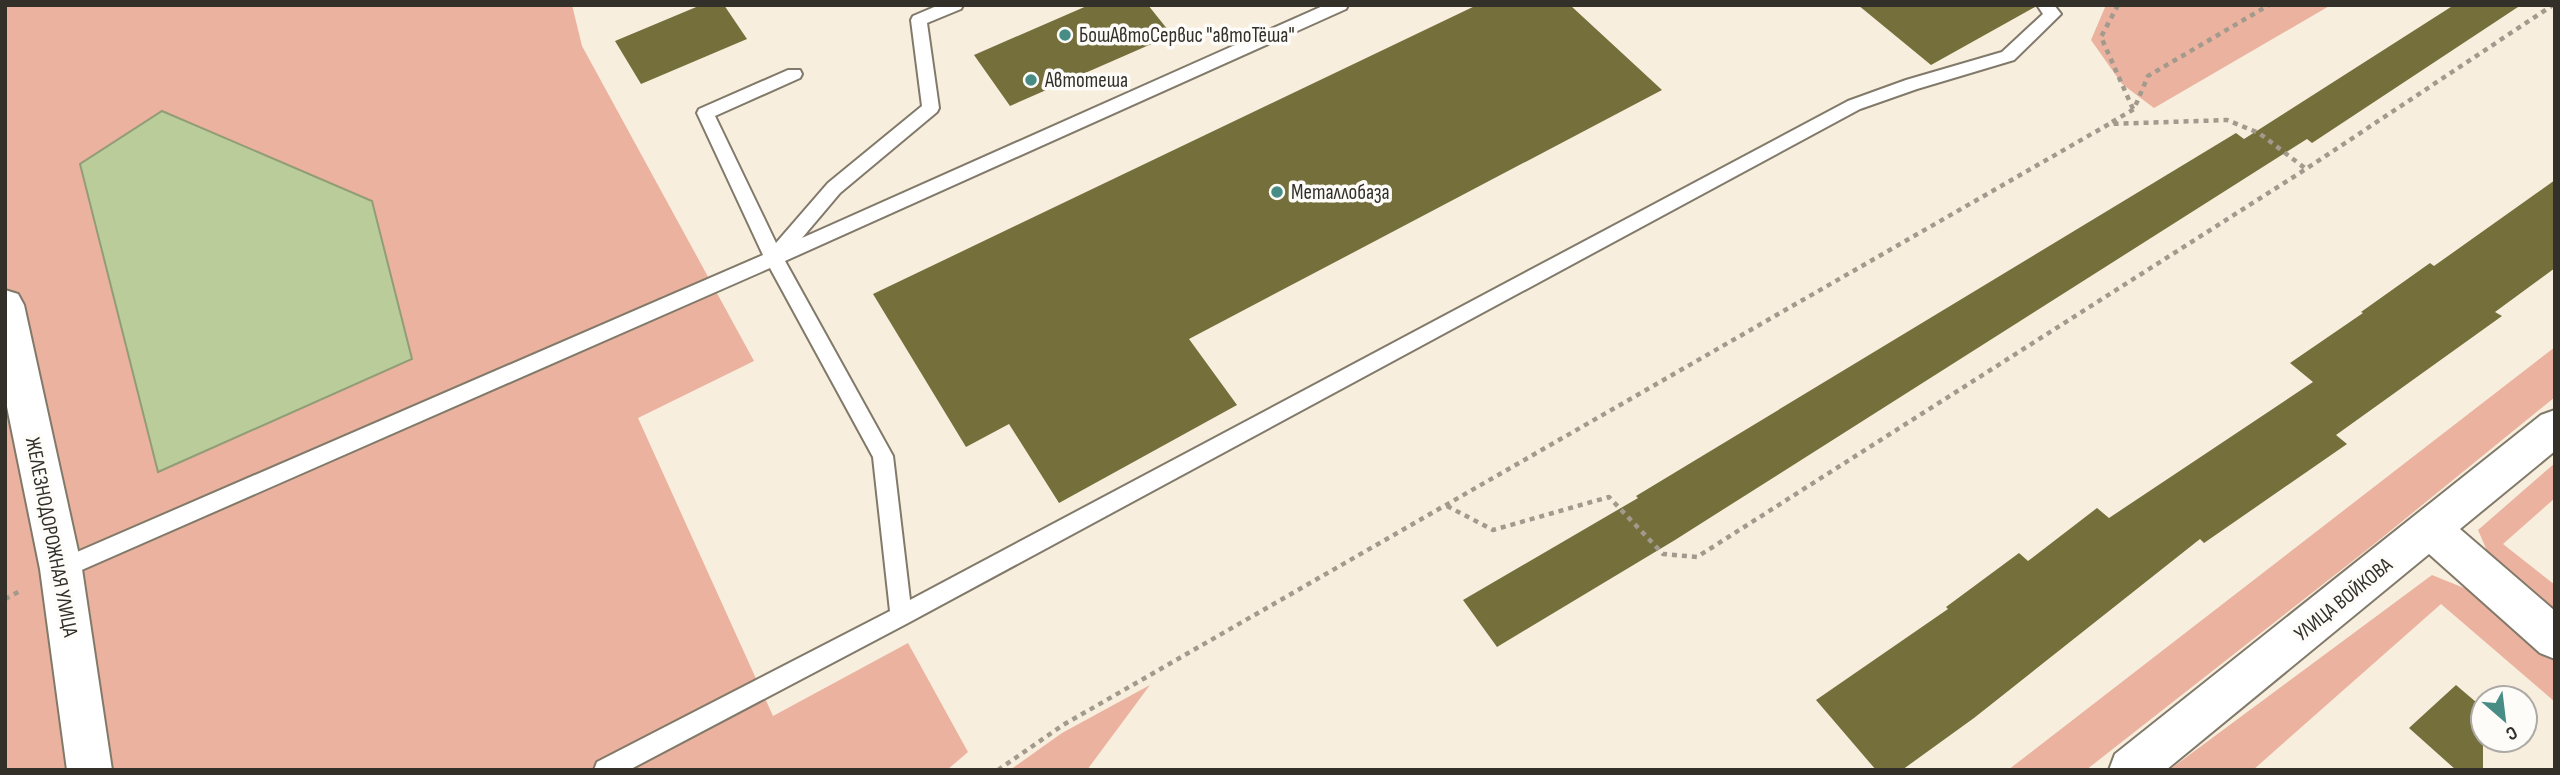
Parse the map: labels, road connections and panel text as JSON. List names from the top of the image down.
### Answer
{
  "streets": {
    "street": ["ЖЕЛЕЗНОДОРОЖНАЯ УЛИЦА", "УЛИЦА ВОЙКОВА"]
  },
  "places": ["БошАвтоСервис \"автоТёша\"", "Автотеша", "Металлобаза"],
  "north": "bottom right"
}
